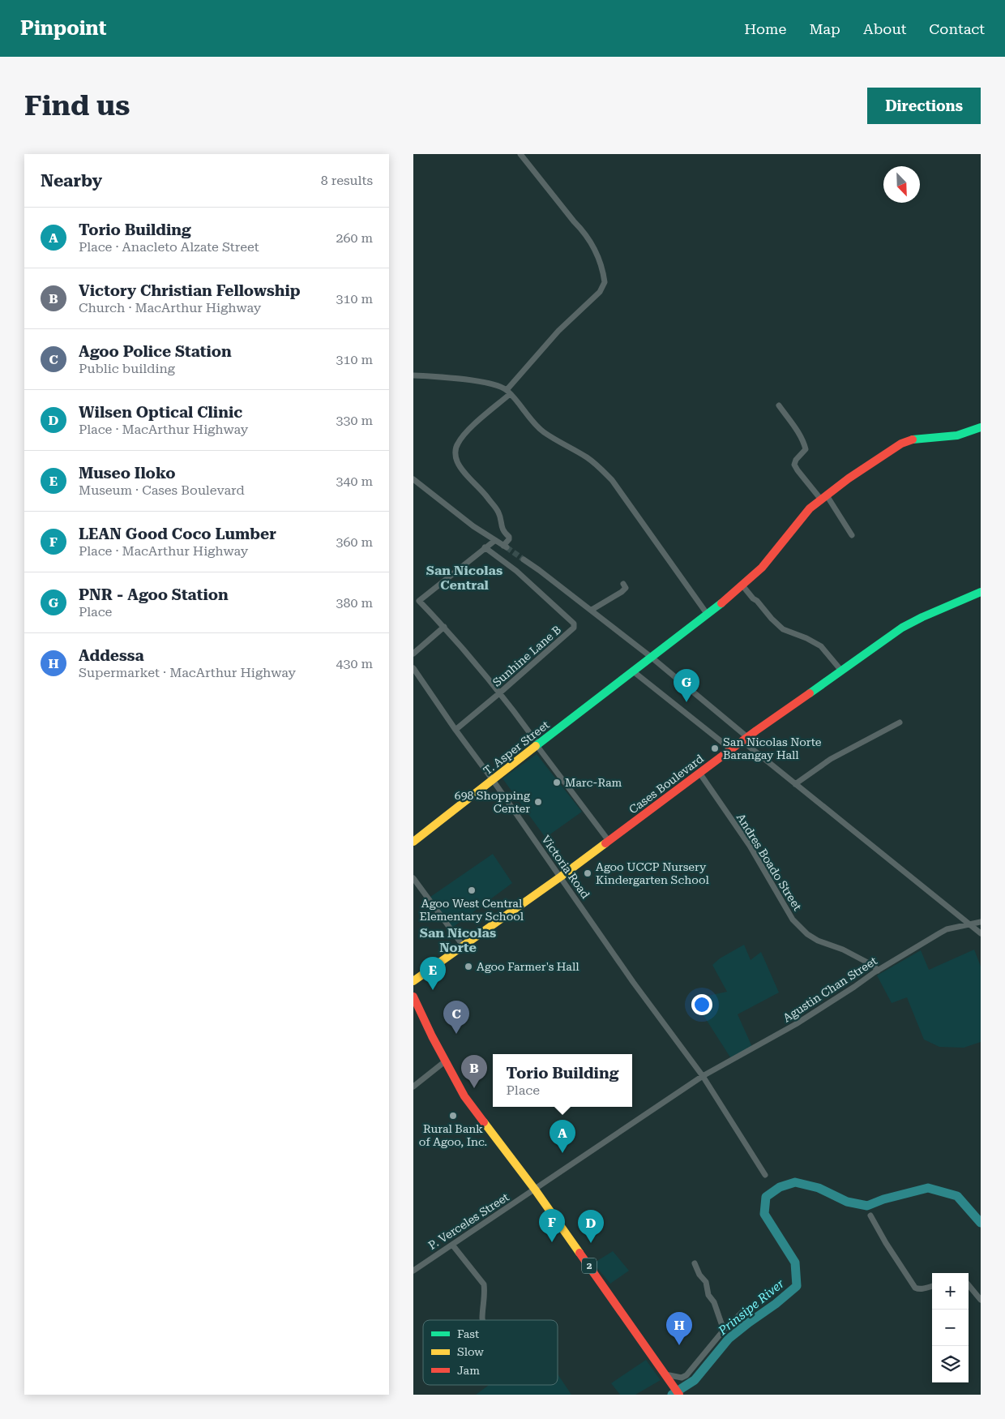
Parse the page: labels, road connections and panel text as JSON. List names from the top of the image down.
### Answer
{
  "streets": {
    "main road": ["T. Asper Street", "Cases Boulevard", "2"],
    "street": [
      "Sunhine Lane B",
      "Andres Boado Street",
      "Victoria Road",
      "Agustin Chan Street",
      "P. Verceles Street"
    ]
  },
  "crossings": [
    ["Sunhine Lane B", "Victoria Road"],
    ["T. Asper Street", "Victoria Road"],
    ["Cases Boulevard", "Andres Boado Street"],
    ["Cases Boulevard", "Victoria Road"],
    ["Andres Boado Street", "Agustin Chan Street"],
    ["Victoria Road", "Agustin Chan Street"],
    ["Agustin Chan Street", "P. Verceles Street"],
    ["Agustin Chan Street", "2"],
    ["P. Verceles Street", "2"]
  ],
  "districts": ["San Nicolas Central", "San Nicolas Norte"],
  "water": ["Prinsipe River"],
  "places": [
    "San Nicolas Norte Barangay Hall",
    "Marc-Ram",
    "698 Shopping Center",
    "Agoo UCCP Nursery Kindergarten School",
    "Agoo West Central Elementary School",
    "Agoo Farmer's Hall",
    "Rural Bank of Agoo, Inc."
  ],
  "legend": ["Fast", "Slow", "Jam"],
  "north": "bottom right",
  "page": {
    "header": "Pinpoint",
    "nav": [
      "Home",
      "Map",
      "About",
      "Contact"
    ],
    "buttons": "Directions",
    "title": "Find us",
    "heading": ["Nearby", "8 results"],
    "list": [
      {
        "mark": "A",
        "name": "Torio Building",
        "note": "Place · Anacleto Alzate Street",
        "value": "260 m"
      },
      {
        "mark": "B",
        "name": "Victory Christian Fellowship",
        "note": "Church · MacArthur Highway",
        "value": "310 m"
      },
      {
        "mark": "C",
        "name": "Agoo Police Station",
        "note": "Public building",
        "value": "310 m"
      },
      {
        "mark": "D",
        "name": "Wilsen Optical Clinic",
        "note": "Place · MacArthur Highway",
        "value": "330 m"
      },
      {
        "mark": "E",
        "name": "Museo Iloko",
        "note": "Museum · Cases Boulevard",
        "value": "340 m"
      },
      {
        "mark": "F",
        "name": "LEAN Good Coco Lumber",
        "note": "Place · MacArthur Highway",
        "value": "360 m"
      },
      {
        "mark": "G",
        "name": "PNR - Agoo Station",
        "note": "Place",
        "value": "380 m"
      },
      {
        "mark": "H",
        "name": "Addessa",
        "note": "Supermarket · MacArthur Highway",
        "value": "430 m"
      }
    ],
    "pins": [
      "G",
      "E",
      "C",
      "B",
      "A",
      "F",
      "D",
      "H"
    ],
    "popup": ["Torio Building", "Place"],
    "map_buttons": ["+", "−"]
  }
}
